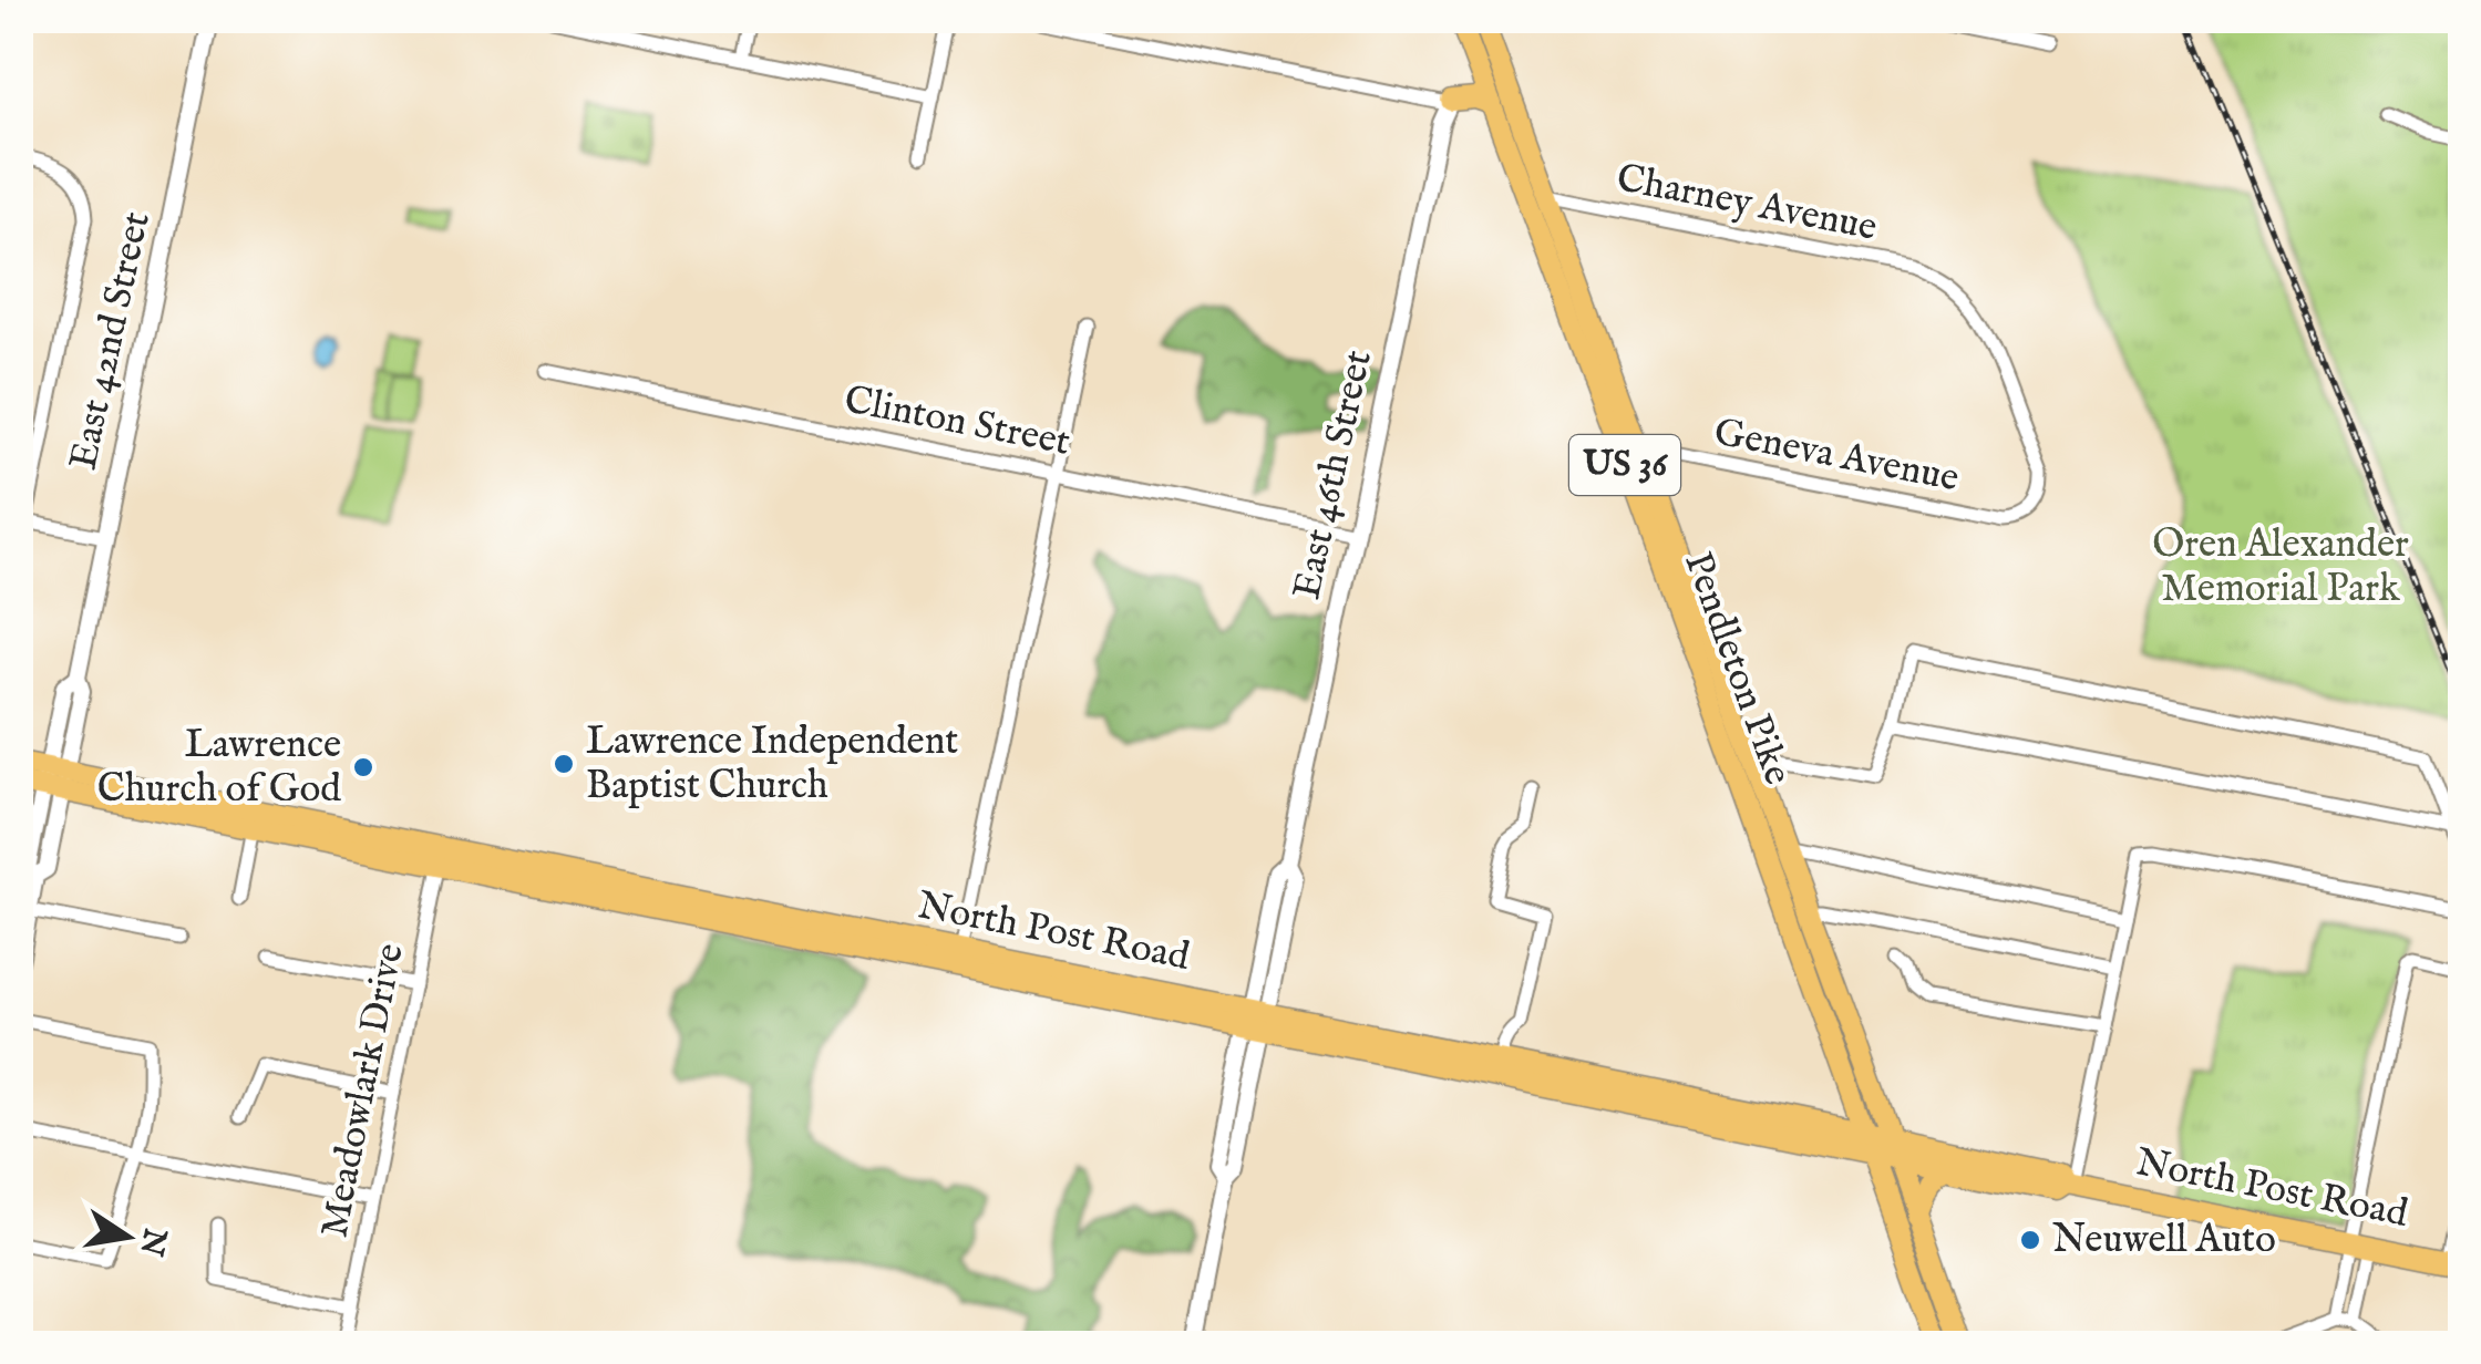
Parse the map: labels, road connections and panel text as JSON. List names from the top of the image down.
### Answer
{
  "streets": {
    "main road": ["US 36", "Pendleton Pike", "North Post Road"],
    "street": [
      "Charney Avenue",
      "East 42nd Street",
      "Clinton Street",
      "Geneva Avenue",
      "East 46th Street",
      "Meadowlark Drive"
    ]
  },
  "crossings": [
    ["Charney Avenue", "Geneva Avenue"],
    ["Charney Avenue", "Pendleton Pike"],
    ["East 42nd Street", "North Post Road"],
    ["Clinton Street", "East 46th Street"],
    ["Geneva Avenue", "Pendleton Pike"],
    ["East 46th Street", "North Post Road"],
    ["Pendleton Pike", "North Post Road"],
    ["North Post Road", "Meadowlark Drive"]
  ],
  "parks": ["Oren Alexander Memorial Park"],
  "places": ["Lawrence Independent Baptist Church", "Lawrence Church of God", "Neuwell Auto"],
  "north": "right"
}
